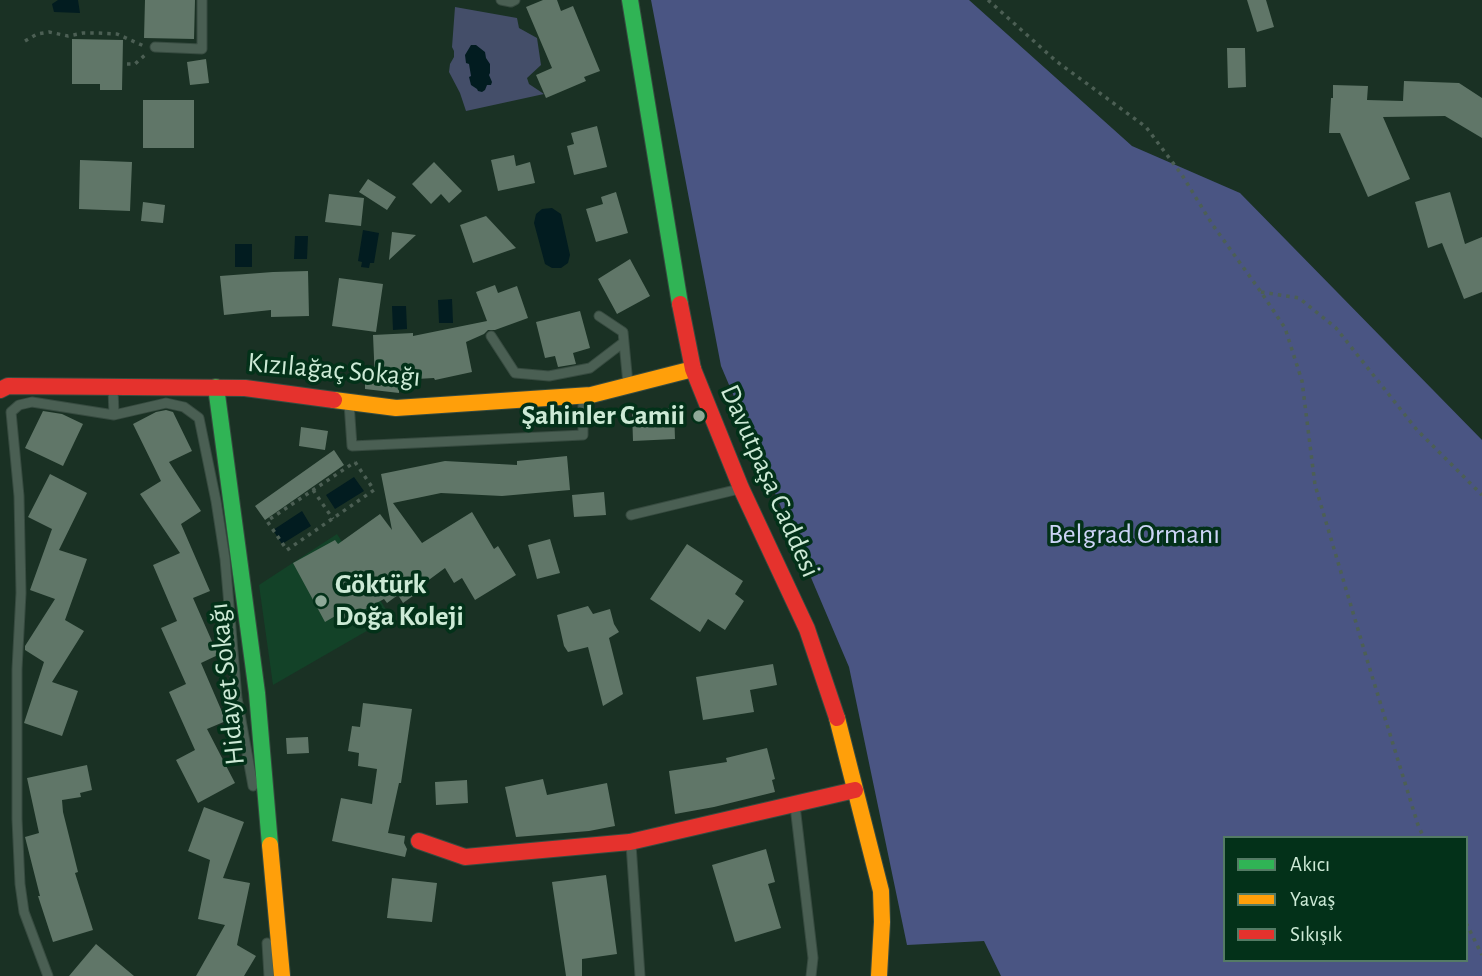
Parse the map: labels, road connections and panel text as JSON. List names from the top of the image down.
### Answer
{
  "streets": {
    "street": ["Kızılağaç Sokağı", "Davutpaşa Caddesi", "Hidayet Sokağı"]
  },
  "crossings": [
    ["Kızılağaç Sokağı", "Davutpaşa Caddesi"],
    ["Kızılağaç Sokağı", "Hidayet Sokağı"]
  ],
  "parks": ["Belgrad Ormanı"],
  "places": ["Şahinler Camii", "Göktürk Doğa Koleji"],
  "legend": ["Akıcı", "Yavaş", "Sıkışık"]
}
